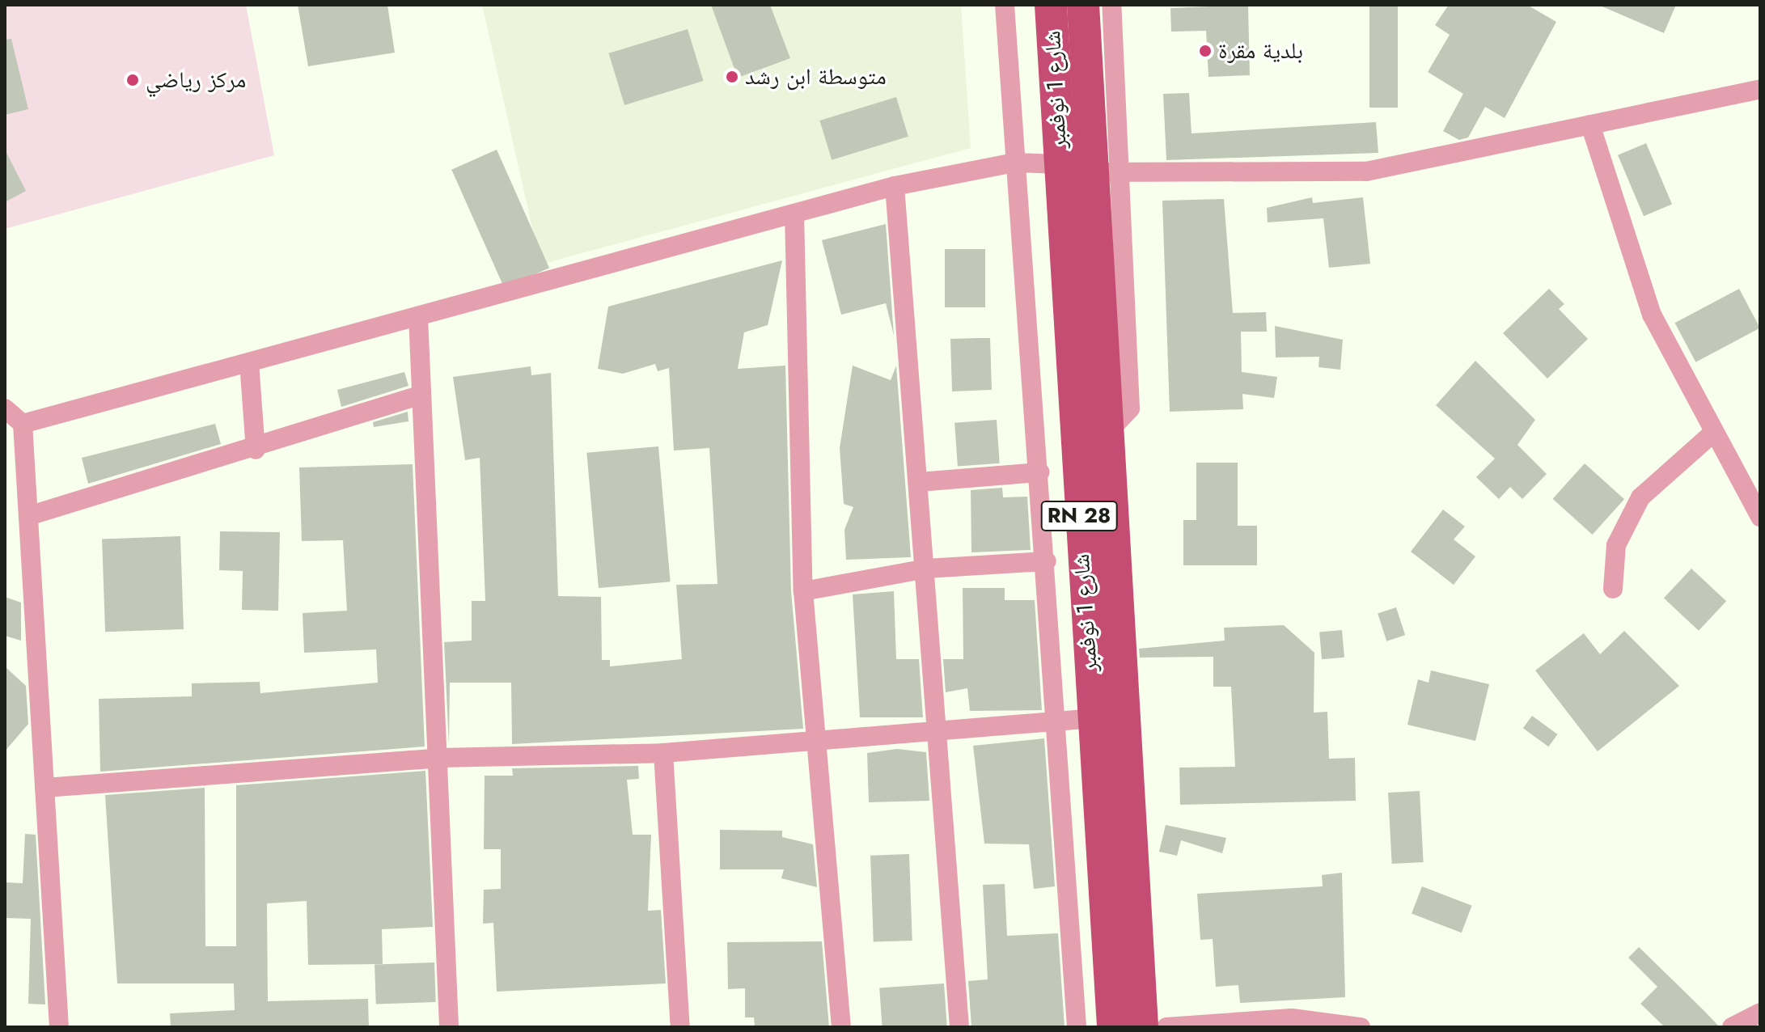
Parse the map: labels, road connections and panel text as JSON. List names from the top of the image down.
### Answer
{
  "streets": {
    "main road": ["شارع 1 نوفمبر", "RN 28"]
  },
  "places": ["بلدية مقرة", "متوسطة ابن رشد", "مركز رياضي"]
}
